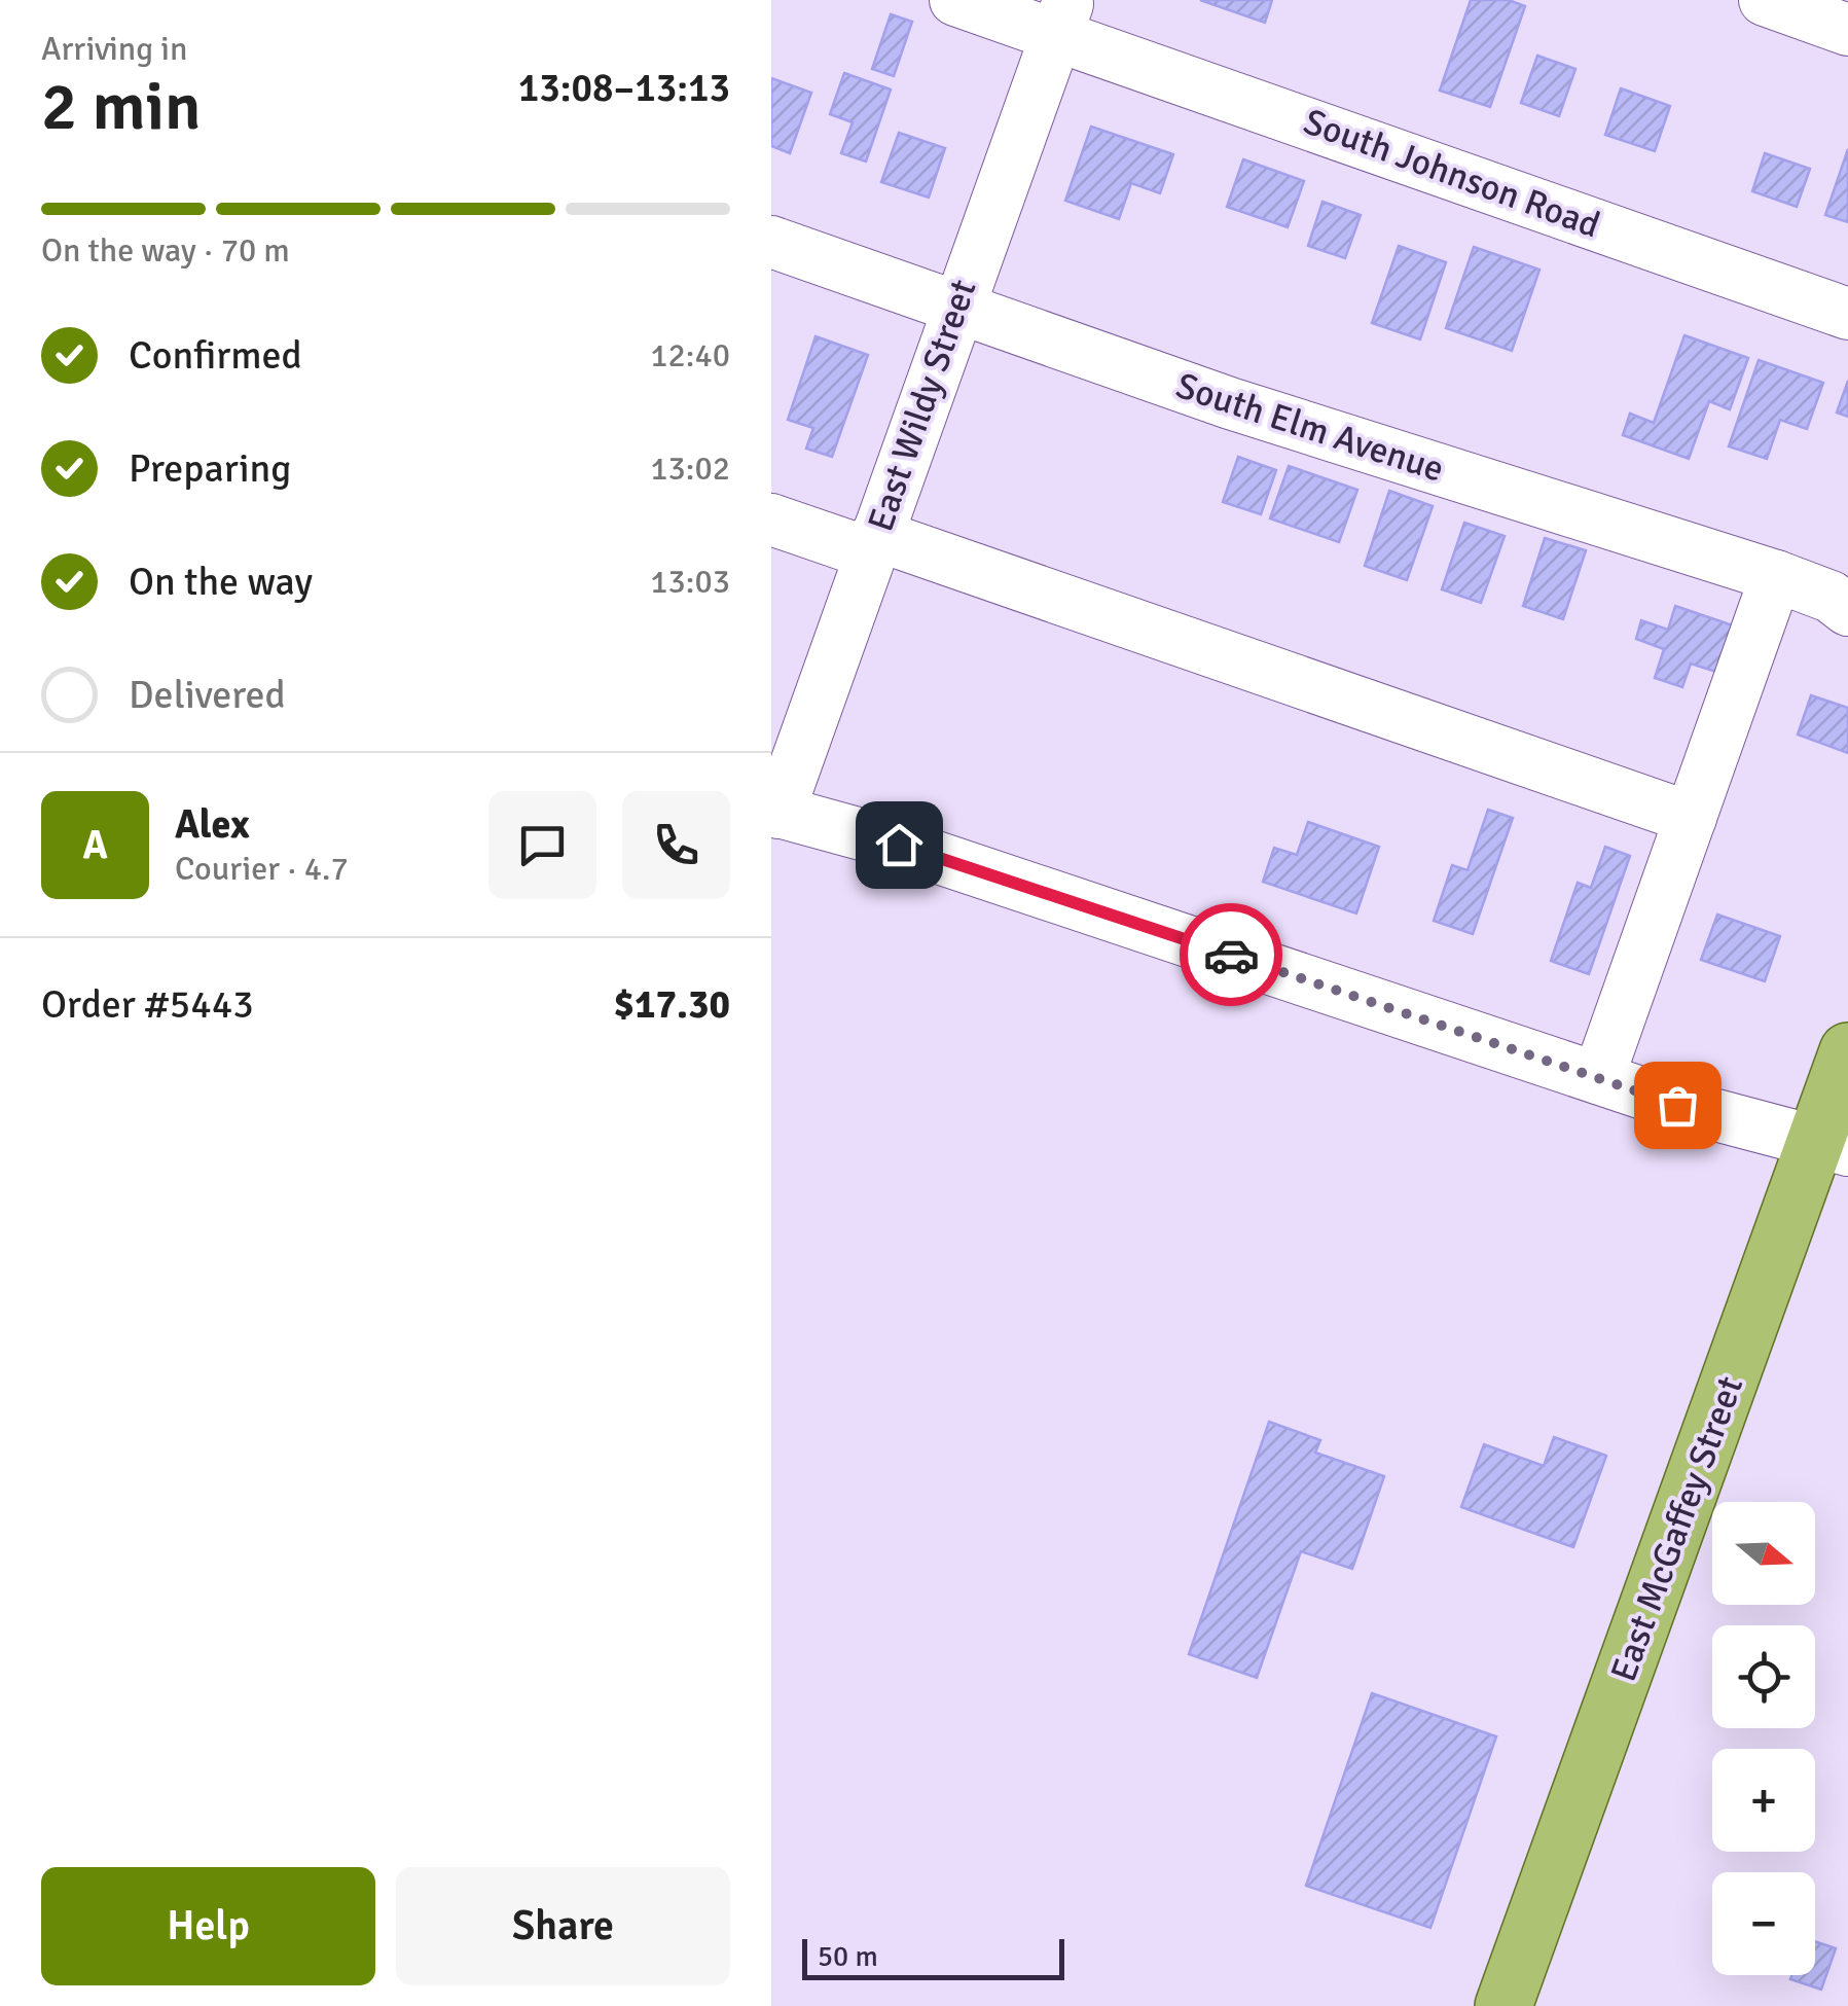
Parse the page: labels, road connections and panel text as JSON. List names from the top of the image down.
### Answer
{
  "streets": {
    "main road": ["East McGaffey Street"],
    "street": ["South Johnson Road", "East Wildy Street", "South Elm Avenue"]
  },
  "crossings": [
    ["South Johnson Road", "East Wildy Street"],
    ["East Wildy Street", "South Elm Avenue"]
  ],
  "scale_bar": "50 m",
  "north": "right",
  "page": {
    "heading": ["2 min", "Arriving in", "13:08–13:13"],
    "panel": [
      "Alex",
      "Courier · 4.7",
      "Order #5443",
      "$17.30"
    ],
    "bar": "On the way · 70 m",
    "list": [
      ["Confirmed", "12:40"],
      ["Preparing", "13:02"],
      ["On the way", "13:03"],
      "Delivered"
    ],
    "round": "A",
    "map_buttons": ["+", "−"],
    "buttons": ["Help", "Share"],
    "scale": "50 m"
  }
}
